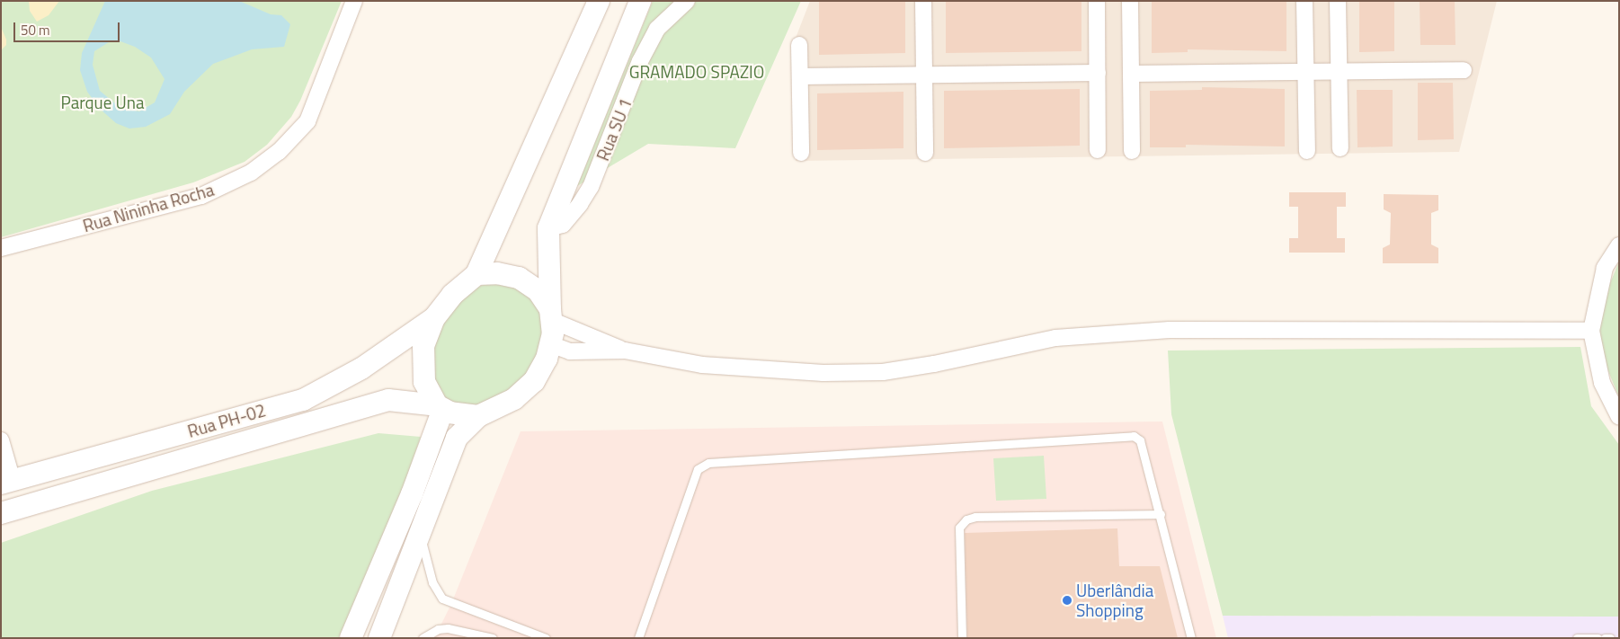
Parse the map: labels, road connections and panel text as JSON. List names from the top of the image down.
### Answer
{
  "streets": {
    "street": ["Rua SU 1", "Rua Nininha Rocha", "Rua PH-02"]
  },
  "parks": ["GRAMADO SPAZIO", "Parque Una"],
  "places": ["Uberlândia Shopping"],
  "scale_bar": "50 m"
}
